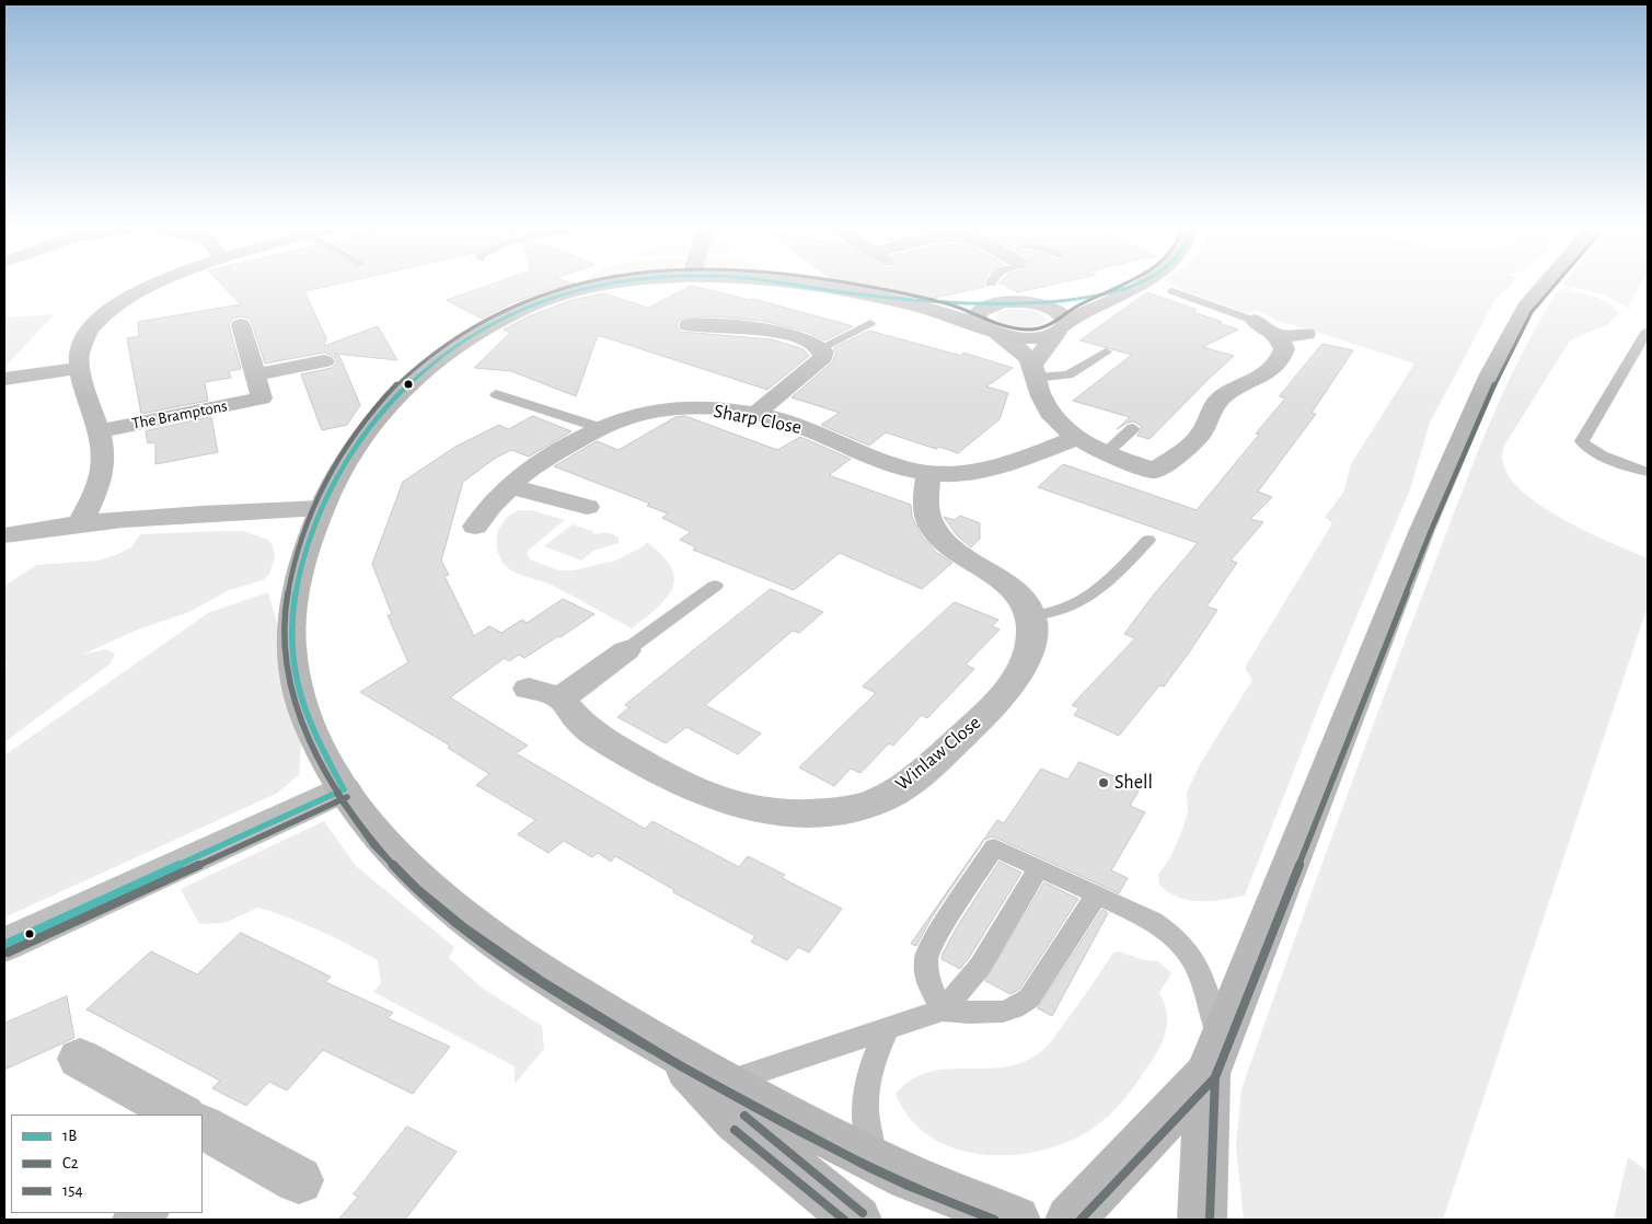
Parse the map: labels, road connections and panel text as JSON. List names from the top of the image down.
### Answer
{
  "streets": {
    "street": ["The Bramptons", "Sharp Close", "Winlaw Close"]
  },
  "places": ["Shell"],
  "lines": ["transit line 1B", "transit line C2", "transit line 154"],
  "legend": ["1B", "C2", "154"]
}
